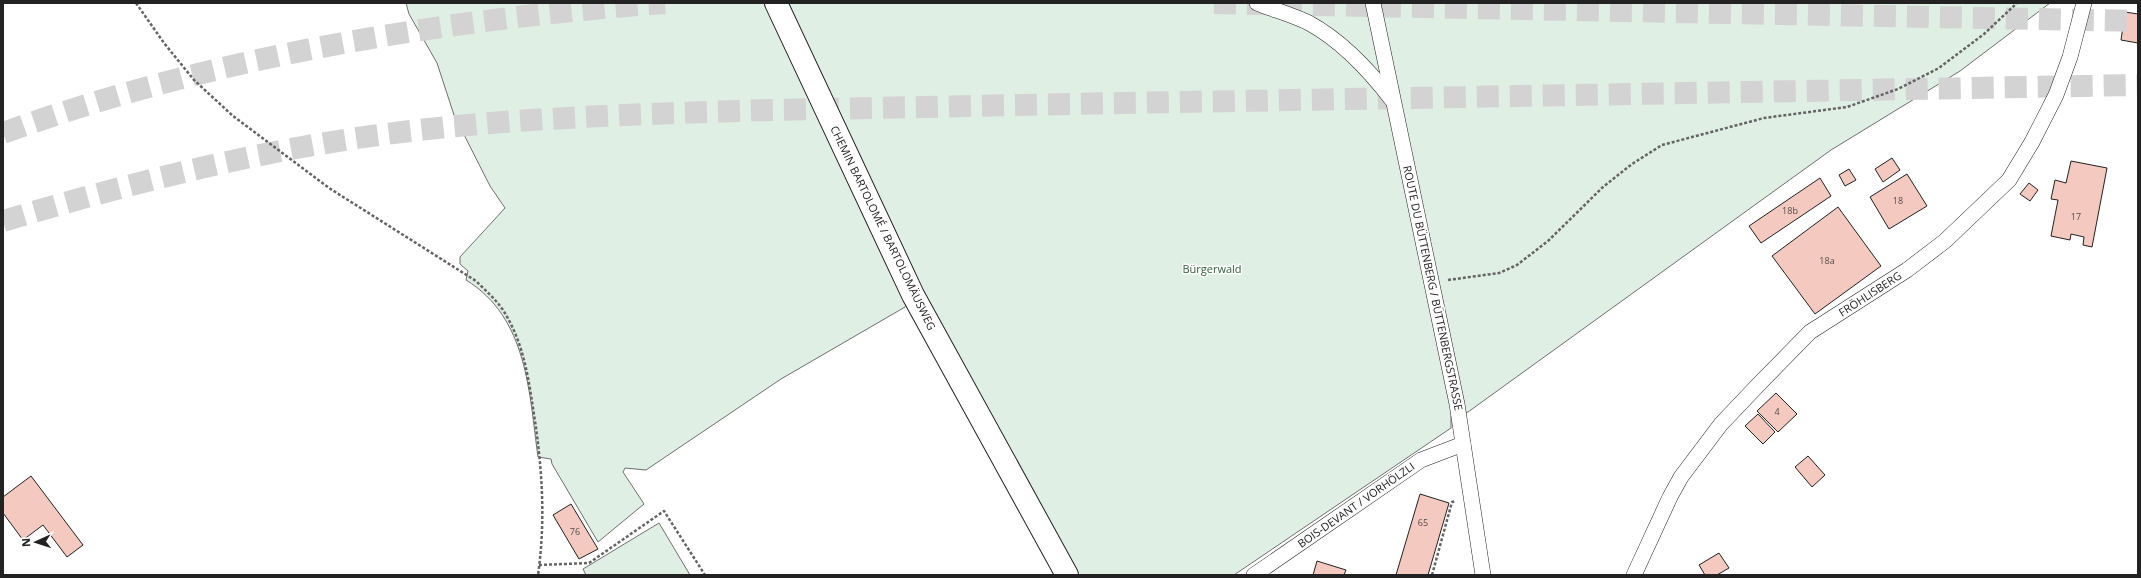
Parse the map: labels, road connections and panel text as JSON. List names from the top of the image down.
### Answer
{
  "streets": {
    "street": [
      "CHEMIN BARTOLOMÉ / BARTOLOMÄUSWEG",
      "ROUTE DU BÜTTENBERG / BÜTTENBERGSTRASSE",
      "FRÖHLISBERG",
      "BOIS-DEVANT / VORHÖLZLI"
    ]
  },
  "crossings": [
    ["ROUTE DU BÜTTENBERG / BÜTTENBERGSTRASSE", "BOIS-DEVANT / VORHÖLZLI"]
  ],
  "parks": ["Bürgerwald"],
  "house_numbers": [
    "18",
    "18b",
    "17",
    "18a",
    "4",
    "65",
    "76"
  ],
  "north": "left"
}
